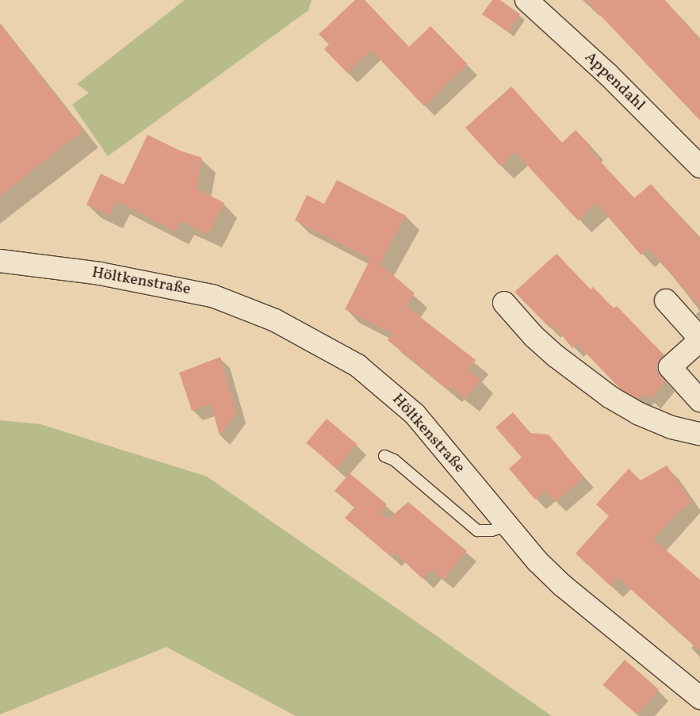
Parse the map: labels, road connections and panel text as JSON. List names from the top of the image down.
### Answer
{
  "streets": {
    "street": ["Appendahl", "Höltkenstraße"]
  }
}
